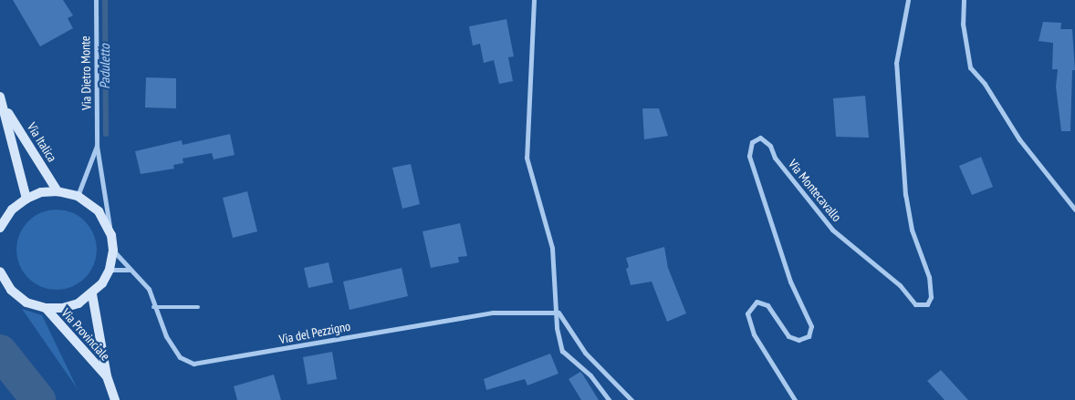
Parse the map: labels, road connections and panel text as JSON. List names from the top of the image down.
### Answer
{
  "streets": {
    "main road": ["Via Italica", "Via Provinciale"],
    "street": ["Via Dietro Monte", "Via Montecavallo", "Via del Pezzigno"]
  },
  "crossings": [
    ["Via Dietro Monte", "Via Provinciale"],
    ["Via Italica", "Via Provinciale"],
    ["Via del Pezzigno", "Via Provinciale"]
  ],
  "water": ["Paduletto"]
}
